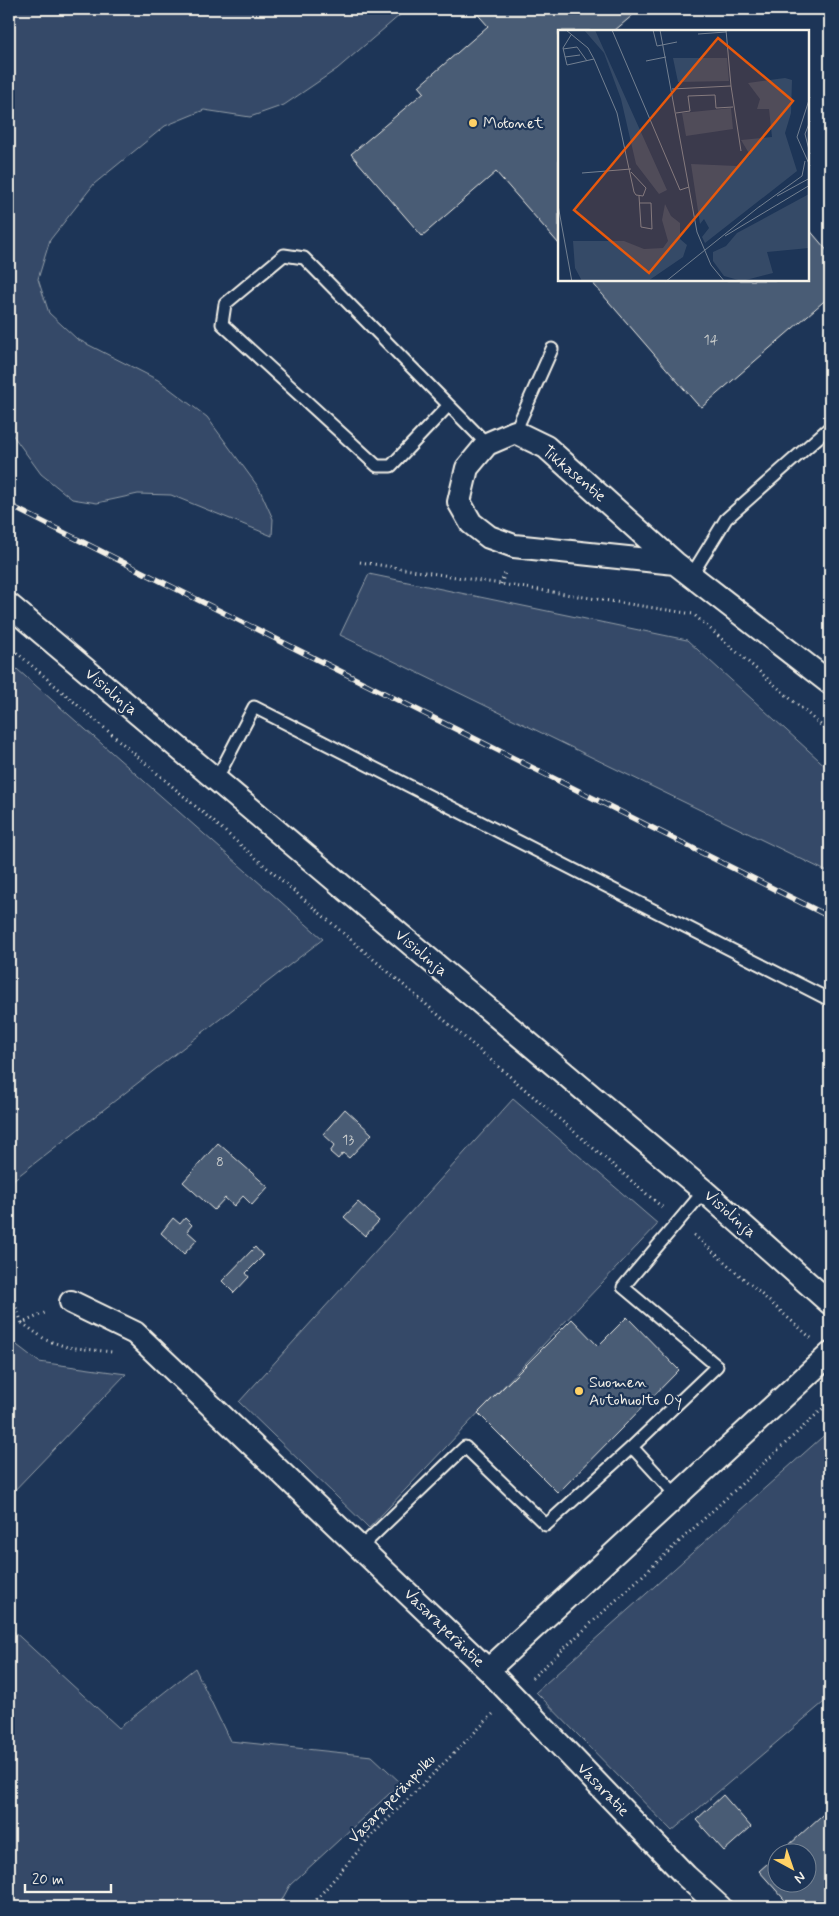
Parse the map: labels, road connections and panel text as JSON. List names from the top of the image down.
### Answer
{
  "streets": {
    "street": [
      "Tikkasentie",
      "Visiolinja",
      "Vasaraperäntie",
      "Vasaratie"
    ],
    "path": ["Vasaraperänpolku"]
  },
  "crossings": [
    ["Vasaraperäntie", "Vasaratie"],
    ["Vasaratie", "Vasaraperänpolku"]
  ],
  "places": ["Motonet", "Suomen Autohuolto Oy"],
  "house_numbers": ["14", "13", "8"],
  "scale_bar": "20 m",
  "north": "bottom right"
}
